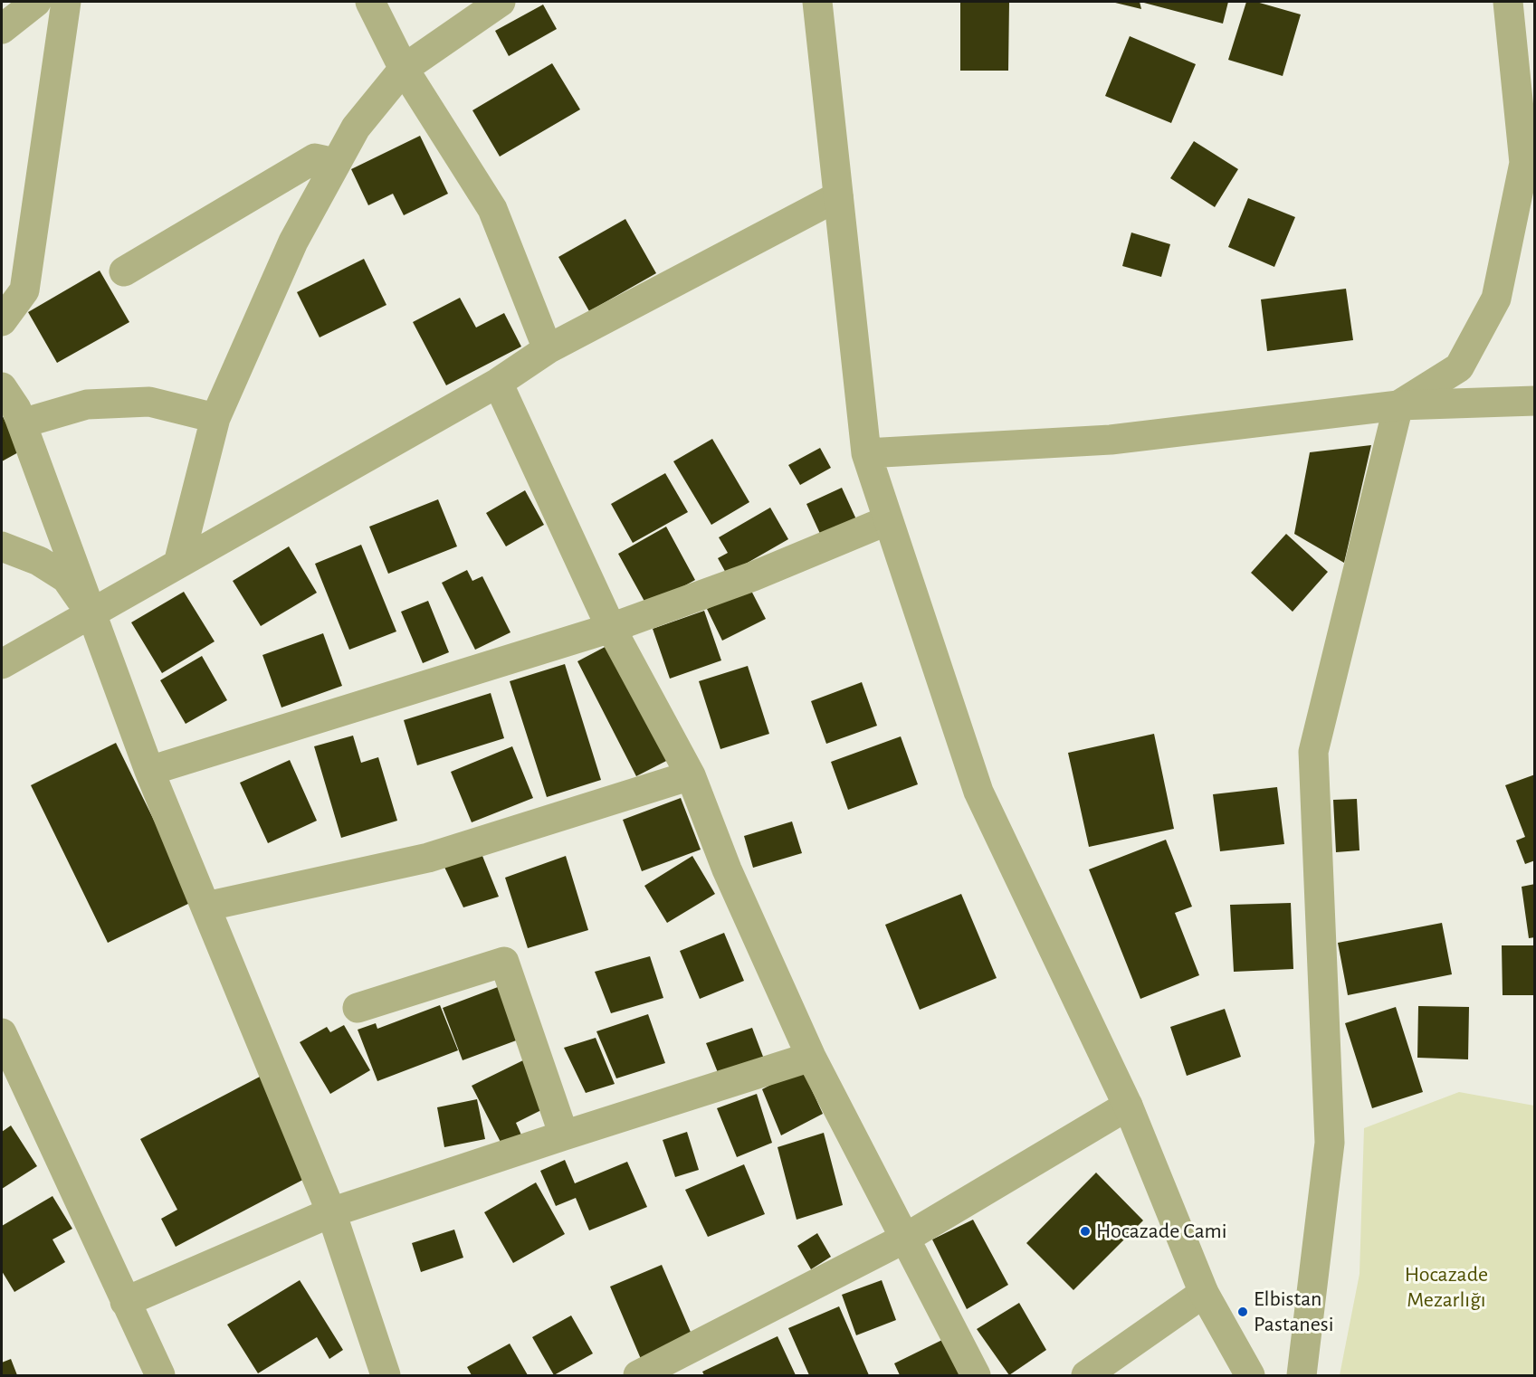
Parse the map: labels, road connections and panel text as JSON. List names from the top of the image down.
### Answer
{
  "parks": ["Hocazade Mezarlığı"],
  "places": ["Hocazade Cami", "Elbistan Pastanesi"]
}
